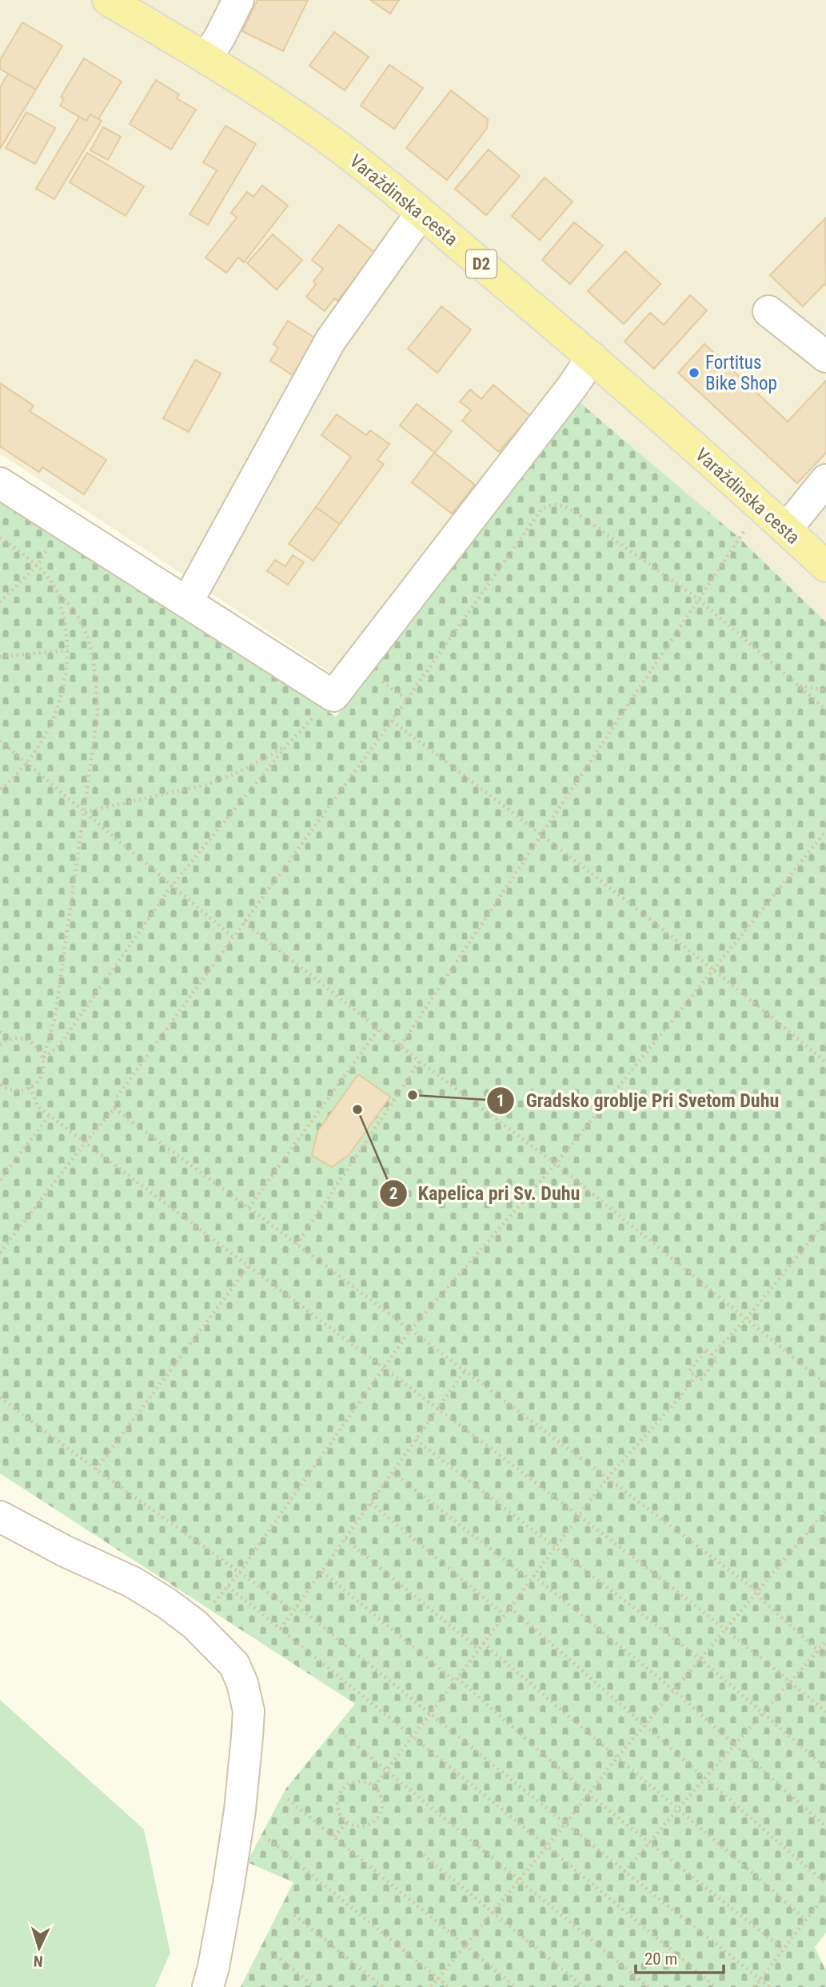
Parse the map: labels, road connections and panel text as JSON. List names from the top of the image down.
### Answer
{
  "streets": {
    "main road": ["Varaždinska cesta", "D2"]
  },
  "places": ["Fortitus Bike Shop", "Gradsko groblje Pri Svetom Duhu", "Kapelica pri Sv. Duhu"],
  "scale_bar": "20 m",
  "north": "bottom"
}
